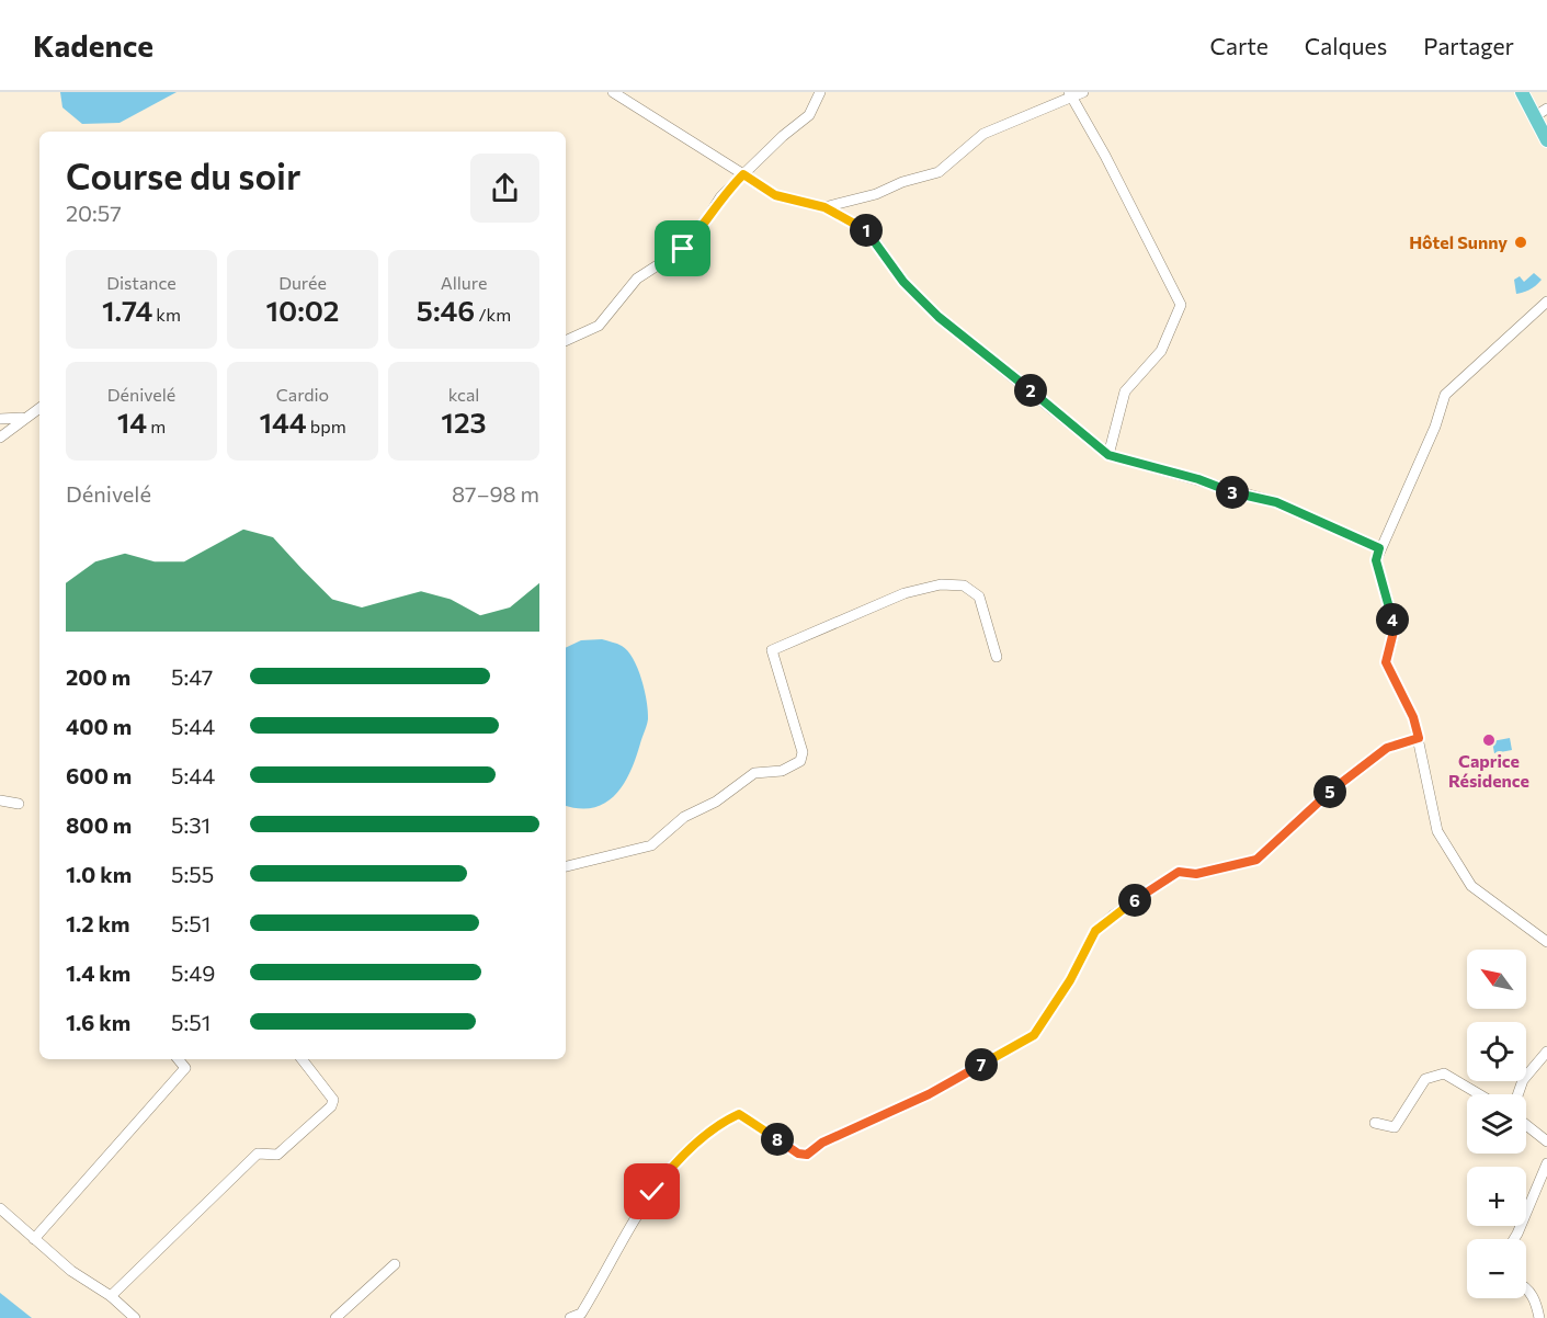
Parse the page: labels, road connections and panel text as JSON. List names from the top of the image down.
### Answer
{
  "places": ["Hôtel Sunny", "Caprice Résidence"],
  "north": "top left",
  "page": {
    "header": "Kadence",
    "nav": ["Carte", "Calques", "Partager"],
    "heading": ["Course du soir", "20:57"],
    "pins": [
      "1",
      "2",
      "3",
      "4",
      "5",
      "6",
      "7",
      "8"
    ],
    "stats": [
      ["Distance", "1.74 km"],
      ["Durée", "10:02"],
      ["Allure", "5:46 /km"],
      ["Dénivelé", "14 m"],
      ["Cardio", "144 bpm"],
      ["kcal", "123"]
    ],
    "chart": ["Dénivelé", "87–98 m"],
    "list": [
      {
        "name": "200 m",
        "note": "5:47"
      },
      {
        "name": "400 m",
        "note": "5:44"
      },
      {
        "name": "600 m",
        "note": "5:44"
      },
      {
        "name": "800 m",
        "note": "5:31"
      },
      {
        "name": "1.0 km",
        "note": "5:55"
      },
      {
        "name": "1.2 km",
        "note": "5:51"
      },
      {
        "name": "1.4 km",
        "note": "5:49"
      },
      {
        "name": "1.6 km",
        "note": "5:51"
      }
    ],
    "map_buttons": ["+", "−"]
  }
}
